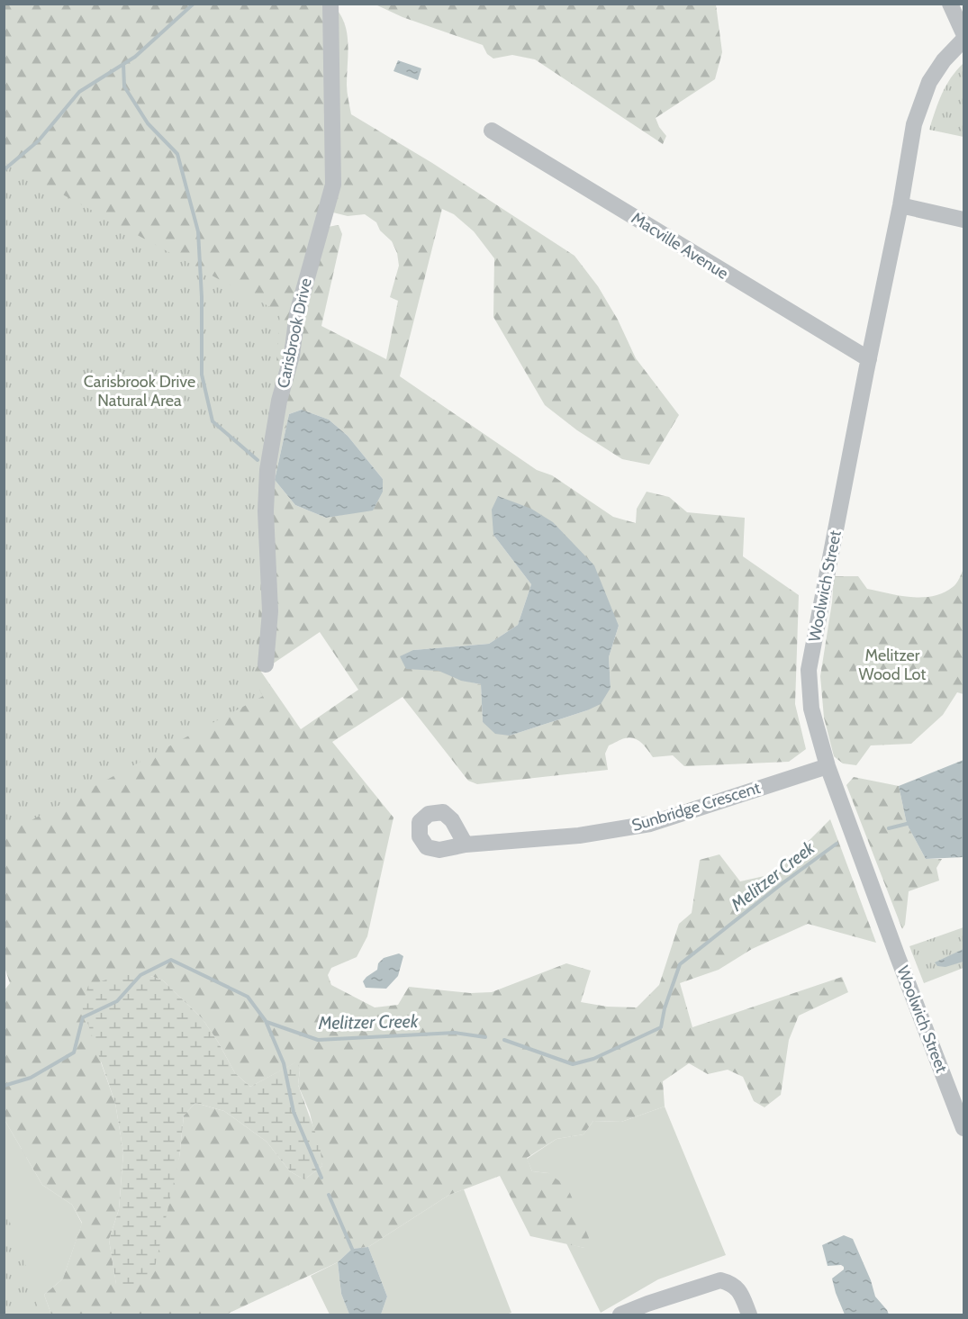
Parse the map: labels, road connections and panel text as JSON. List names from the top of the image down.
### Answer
{
  "streets": {
    "street": [
      "Macville Avenue",
      "Carisbrook Drive",
      "Woolwich Street",
      "Sunbridge Crescent"
    ]
  },
  "crossings": [
    ["Macville Avenue", "Woolwich Street"],
    ["Woolwich Street", "Sunbridge Crescent"]
  ],
  "water": ["Melitzer Creek"],
  "parks": ["Carisbrook Drive Natural Area", "Melitzer Wood Lot"]
}
